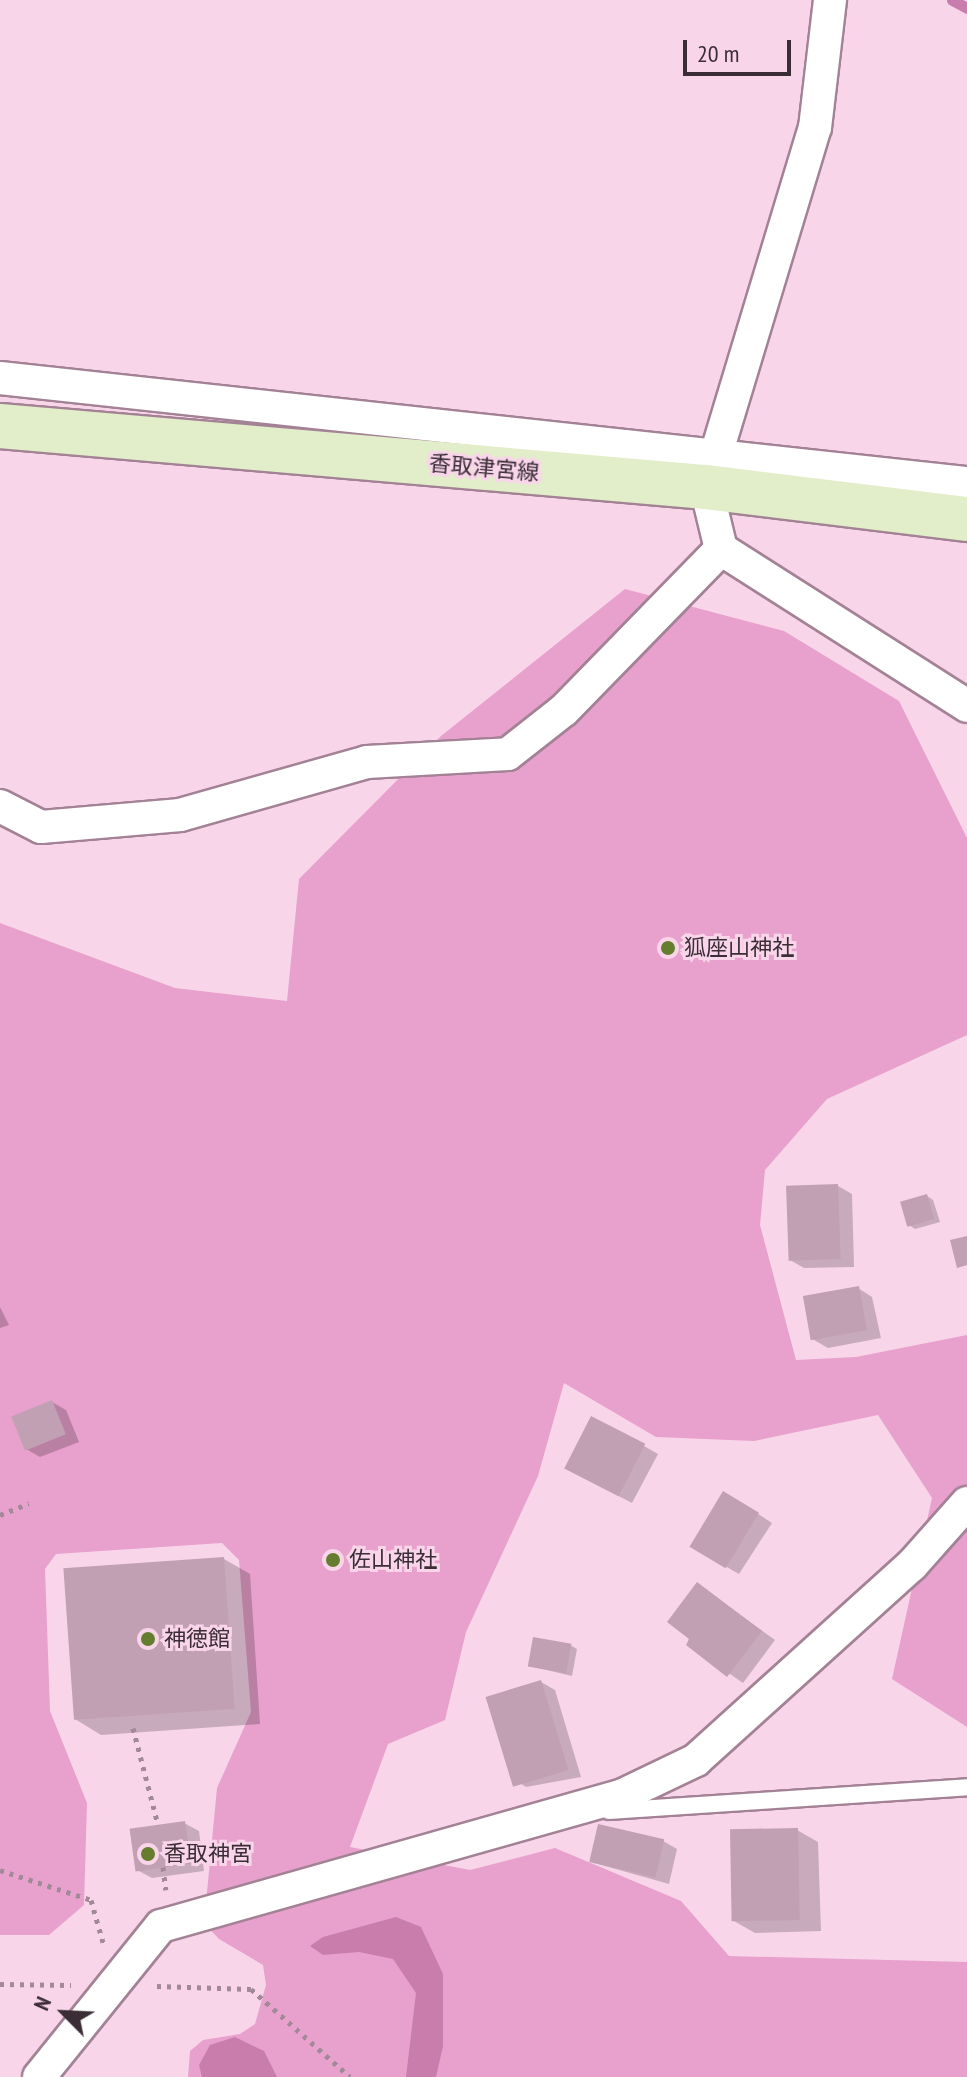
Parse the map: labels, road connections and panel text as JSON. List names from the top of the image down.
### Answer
{
  "streets": {
    "main road": ["香取津宮線"]
  },
  "places": [
    "狐座山神社",
    "佐山神社",
    "神徳館",
    "香取神宮"
  ],
  "scale_bar": "20 m",
  "north": "top left"
}
